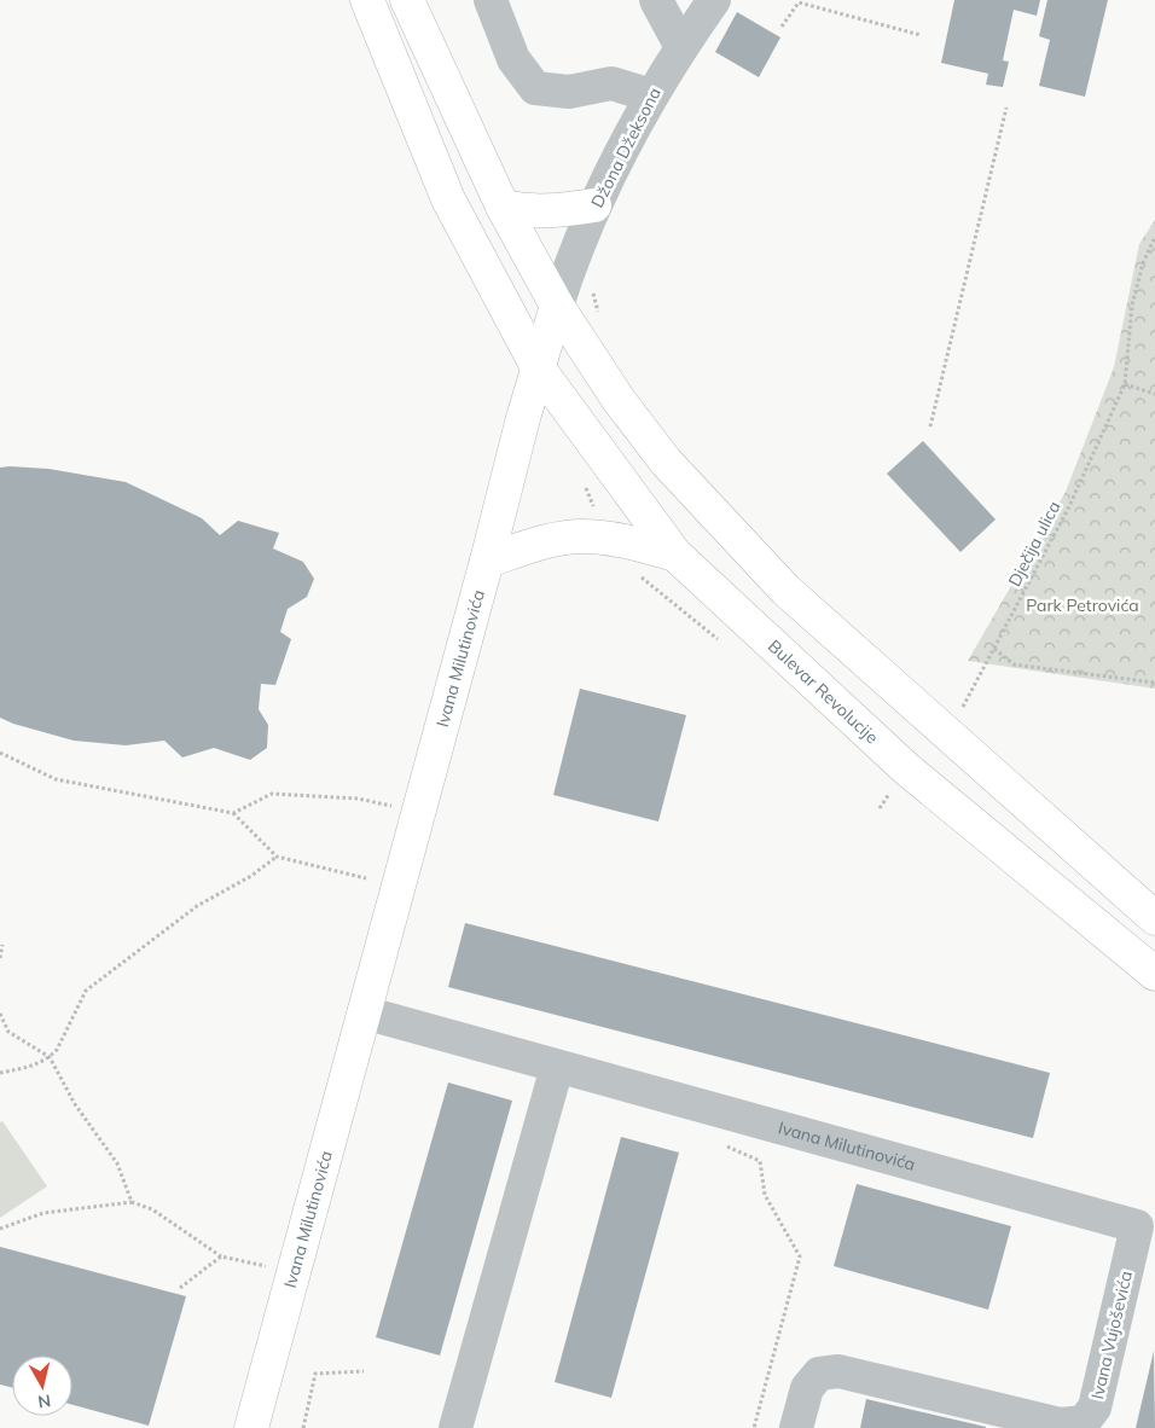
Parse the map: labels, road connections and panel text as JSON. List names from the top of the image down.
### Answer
{
  "streets": {
    "main road": ["Ivana Milutinovića", "Bulevar Revolucije"],
    "street": ["Džona Džeksona", "Ivana Vujoševića"],
    "path": ["Dječija ulica"]
  },
  "crossings": [
    ["Džona Džeksona", "Ivana Milutinovića"],
    ["Ivana Milutinovića", "Bulevar Revolucije"],
    ["Ivana Milutinovića", "Ivana Vujoševića"]
  ],
  "parks": ["Park Petrovića"],
  "north": "bottom"
}
